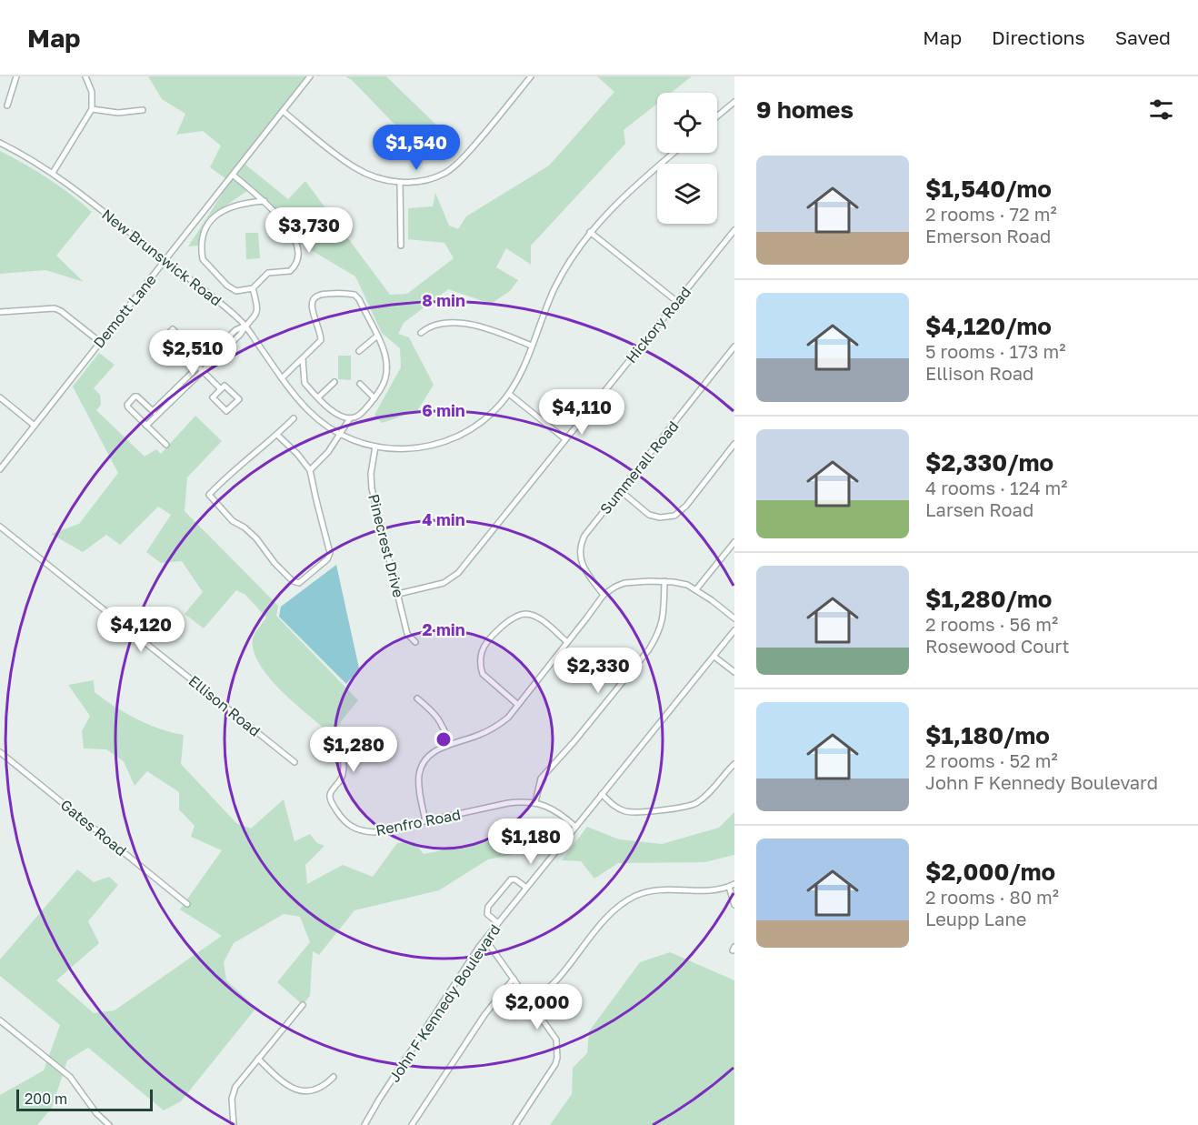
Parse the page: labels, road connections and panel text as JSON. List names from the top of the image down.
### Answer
{
  "streets": {
    "street": [
      "New Brunswick Road",
      "Demott Lane",
      "Hickory Road",
      "Summerall Road",
      "Pinecrest Drive",
      "Ellison Road",
      "Renfro Road",
      "Gates Road",
      "John F Kennedy Boulevard"
    ]
  },
  "crossings": [
    ["New Brunswick Road", "Demott Lane"],
    ["New Brunswick Road", "Pinecrest Drive"],
    ["Hickory Road", "Pinecrest Drive"],
    ["Renfro Road", "John F Kennedy Boulevard"]
  ],
  "scale_bar": "200 m",
  "page": {
    "header": "Map",
    "nav": ["Map", "Directions", "Saved"],
    "heading": "9 homes",
    "price": [
      "$1,540",
      "$3,730",
      "$2,510",
      "$4,110",
      "$4,120",
      "$2,330",
      "$1,280",
      "$1,180",
      "$2,000"
    ],
    "list": [
      {
        "name": "$1,540/mo",
        "note": "2 rooms · 72 m² · Emerson Road"
      },
      {
        "name": "$4,120/mo",
        "note": "5 rooms · 173 m² · Ellison Road"
      },
      {
        "name": "$2,330/mo",
        "note": "4 rooms · 124 m² · Larsen Road"
      },
      {
        "name": "$1,280/mo",
        "note": "2 rooms · 56 m² · Rosewood Court"
      },
      {
        "name": "$1,180/mo",
        "note": "2 rooms · 52 m² · John F Kennedy Boulevard"
      },
      {
        "name": "$2,000/mo",
        "note": "2 rooms · 80 m² · Leupp Lane"
      }
    ],
    "scale": "200 m"
  },
  "rings": [
    "8 min",
    "6 min",
    "4 min",
    "2 min"
  ]
}
